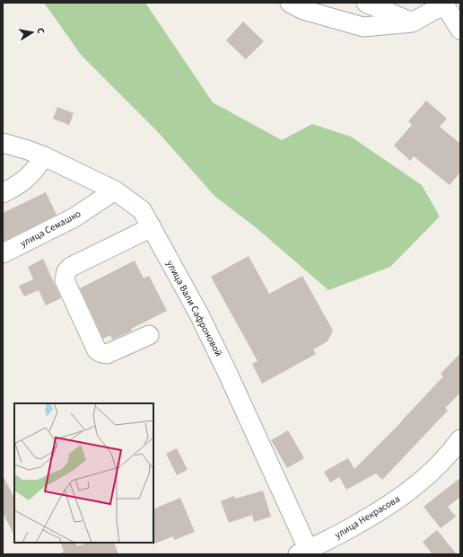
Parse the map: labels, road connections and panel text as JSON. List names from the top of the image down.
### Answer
{
  "streets": {
    "street": ["улица Семашко", "улица Вали Сафроновой", "улица Некрасова"]
  },
  "crossings": [
    ["улица Семашко", "улица Вали Сафроновой"],
    ["улица Вали Сафроновой", "улица Некрасова"]
  ],
  "north": "right"
}
